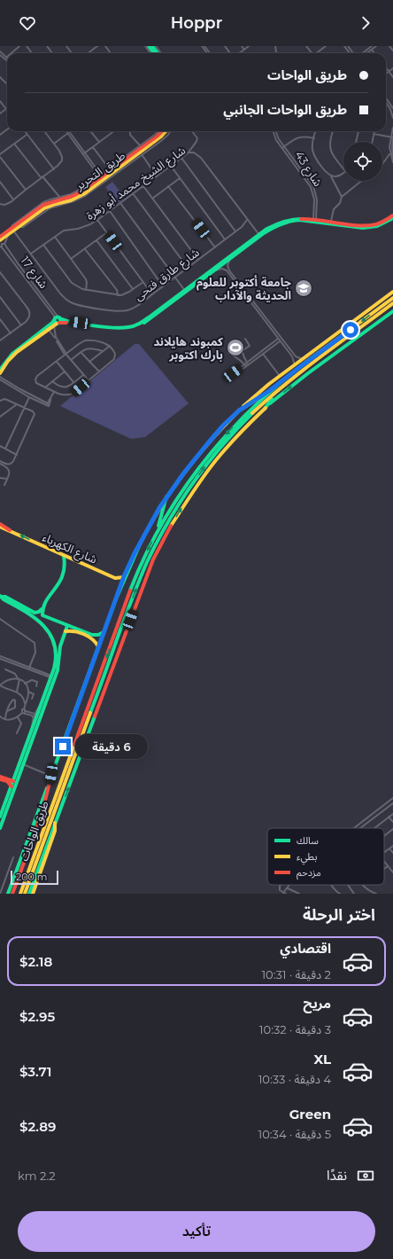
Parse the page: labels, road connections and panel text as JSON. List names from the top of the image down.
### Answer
{
  "streets": {
    "main road": ["طريق التحرير", "شارع الكهرباء", "طريق الواحات"],
    "street": [
      "شارع 43",
      "شارع الشيخ محمد أبو زهرة",
      "شارع 17",
      "شارع طارق فتحى"
    ]
  },
  "crossings": [
    ["طريق التحرير", "شارع طارق فتحى"],
    ["شارع الشيخ محمد أبو زهرة", "شارع طارق فتحى"]
  ],
  "one_way": ["شارع الكهرباء"],
  "places": {
    "school or university": ["جامعة أكتوبر للعلوم الحديثة والآداب"],
    "sports": ["كمبوند هايلاند بارك اكتوبر"]
  },
  "legend": ["سالك", "بطيء", "مزدحم"],
  "scale_bar": "200 m",
  "page": {
    "header": "Hoppr",
    "banner": ["طريق الواحات", "طريق الواحات الجانبي"],
    "bubble": "6 دقيقة",
    "scale": "200 m",
    "heading": "اختر الرحلة",
    "list": [
      {
        "name": "اقتصادي",
        "note": "2 دقيقة · 10:31",
        "value": "$2.18"
      },
      {
        "name": "مريح",
        "note": "3 دقيقة · 10:32",
        "value": "$2.95"
      },
      {
        "name": "XL",
        "note": "4 دقيقة · 10:33",
        "value": "$3.71"
      },
      {
        "name": "Green",
        "note": "5 دقيقة · 10:34",
        "value": "$2.89"
      }
    ],
    "pay": ["نقدًا", "2.2 km"],
    "buttons": "تأكيد"
  }
}
